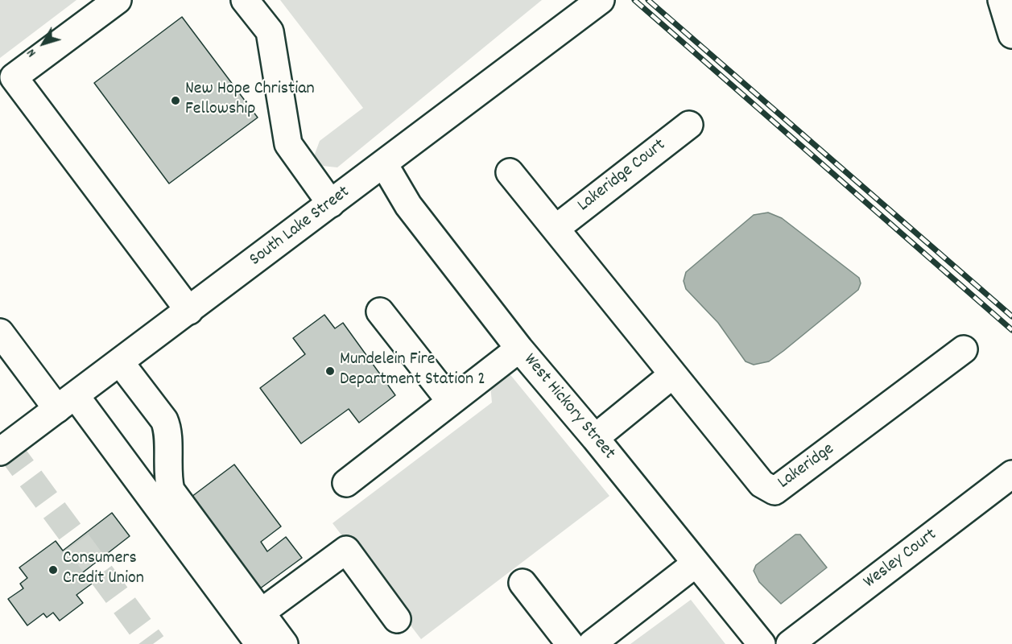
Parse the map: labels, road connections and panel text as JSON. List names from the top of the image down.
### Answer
{
  "streets": {
    "street": [
      "Lakeridge Court",
      "South Lake Street",
      "West Hickory Street",
      "Lakeridge",
      "Wesley Court"
    ]
  },
  "crossings": [
    ["Lakeridge Court", "Lakeridge"],
    ["South Lake Street", "West Hickory Street"]
  ],
  "places": ["New Hope Christian Fellowship", "Mundelein Fire Department Station 2", "Consumers Credit Union"],
  "north": "bottom left"
}
